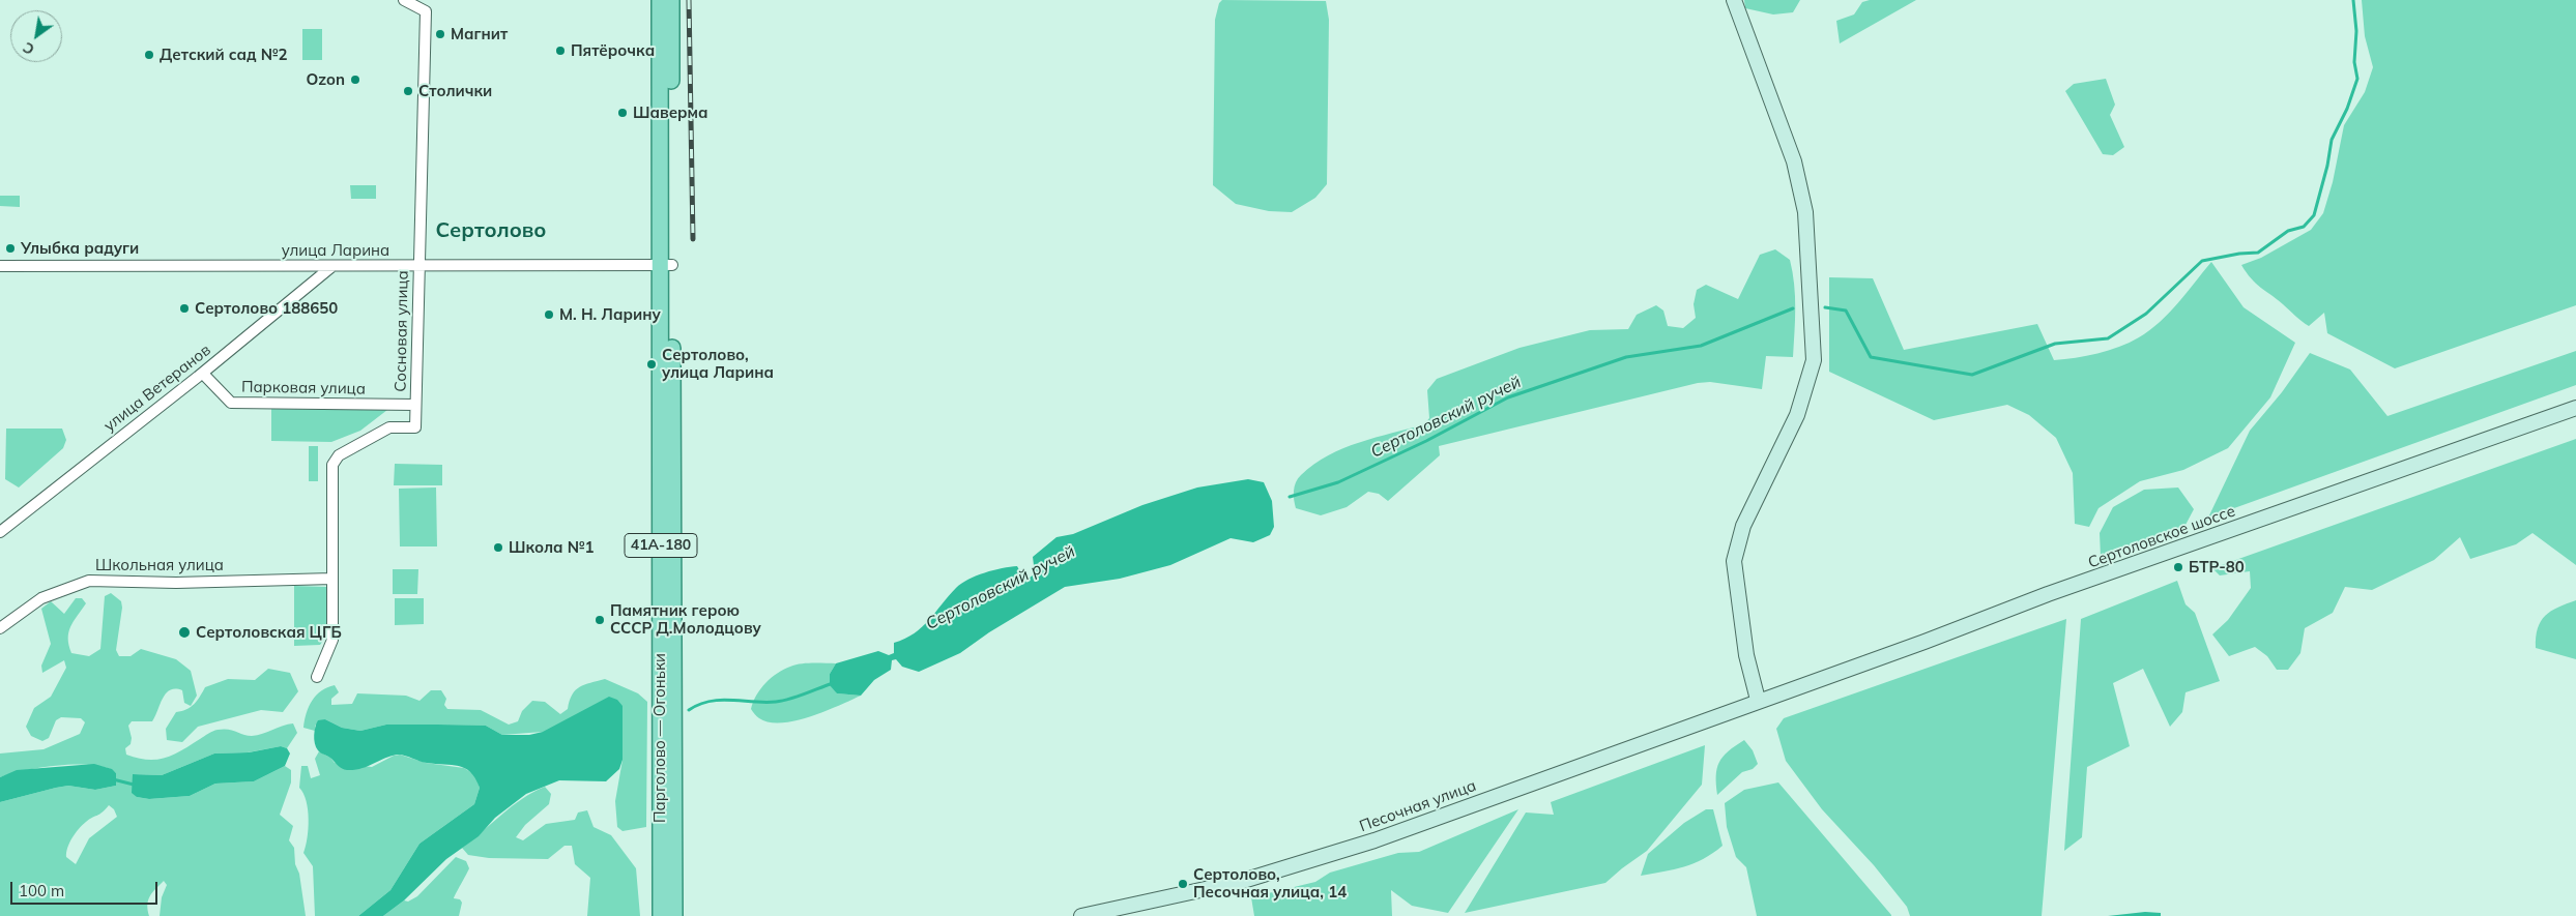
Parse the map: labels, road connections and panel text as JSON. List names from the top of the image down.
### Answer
{
  "streets": {
    "main road": [
      "Сертоловское шоссе",
      "41А-180",
      "Парголово — Огоньки",
      "Песочная улица"
    ],
    "street": [
      "улица Ларина",
      "Сосновая улица",
      "улица Ветеранов",
      "Парковая улица",
      "Школьная улица"
    ]
  },
  "crossings": [
    ["улица Ларина", "Сосновая улица"],
    ["улица Ларина", "улица Ветеранов"],
    ["улица Ларина", "Парголово — Огоньки"],
    ["Сосновая улица", "Парковая улица"],
    ["Сосновая улица", "Школьная улица"],
    ["улица Ветеранов", "Парковая улица"],
    ["Сертоловское шоссе", "Песочная улица"]
  ],
  "districts": ["Сертолово"],
  "water": ["Сертоловский ручей"],
  "places": [
    "Магнит",
    "Пятёрочка",
    "Детский сад №2",
    "Ozon",
    "Столички",
    "Шаверма",
    "Улыбка радуги",
    "Сертолово 188650",
    "М. Н. Ларину",
    "Сертолово, улица Ларина",
    "Школа №1",
    "БТР-80",
    "Памятник герою СССР Д.Молодцову",
    "Сертоловская ЦГБ",
    "Сертолово, Песочная улица, 14"
  ],
  "scale_bar": "100 m",
  "north": "bottom left"
}
